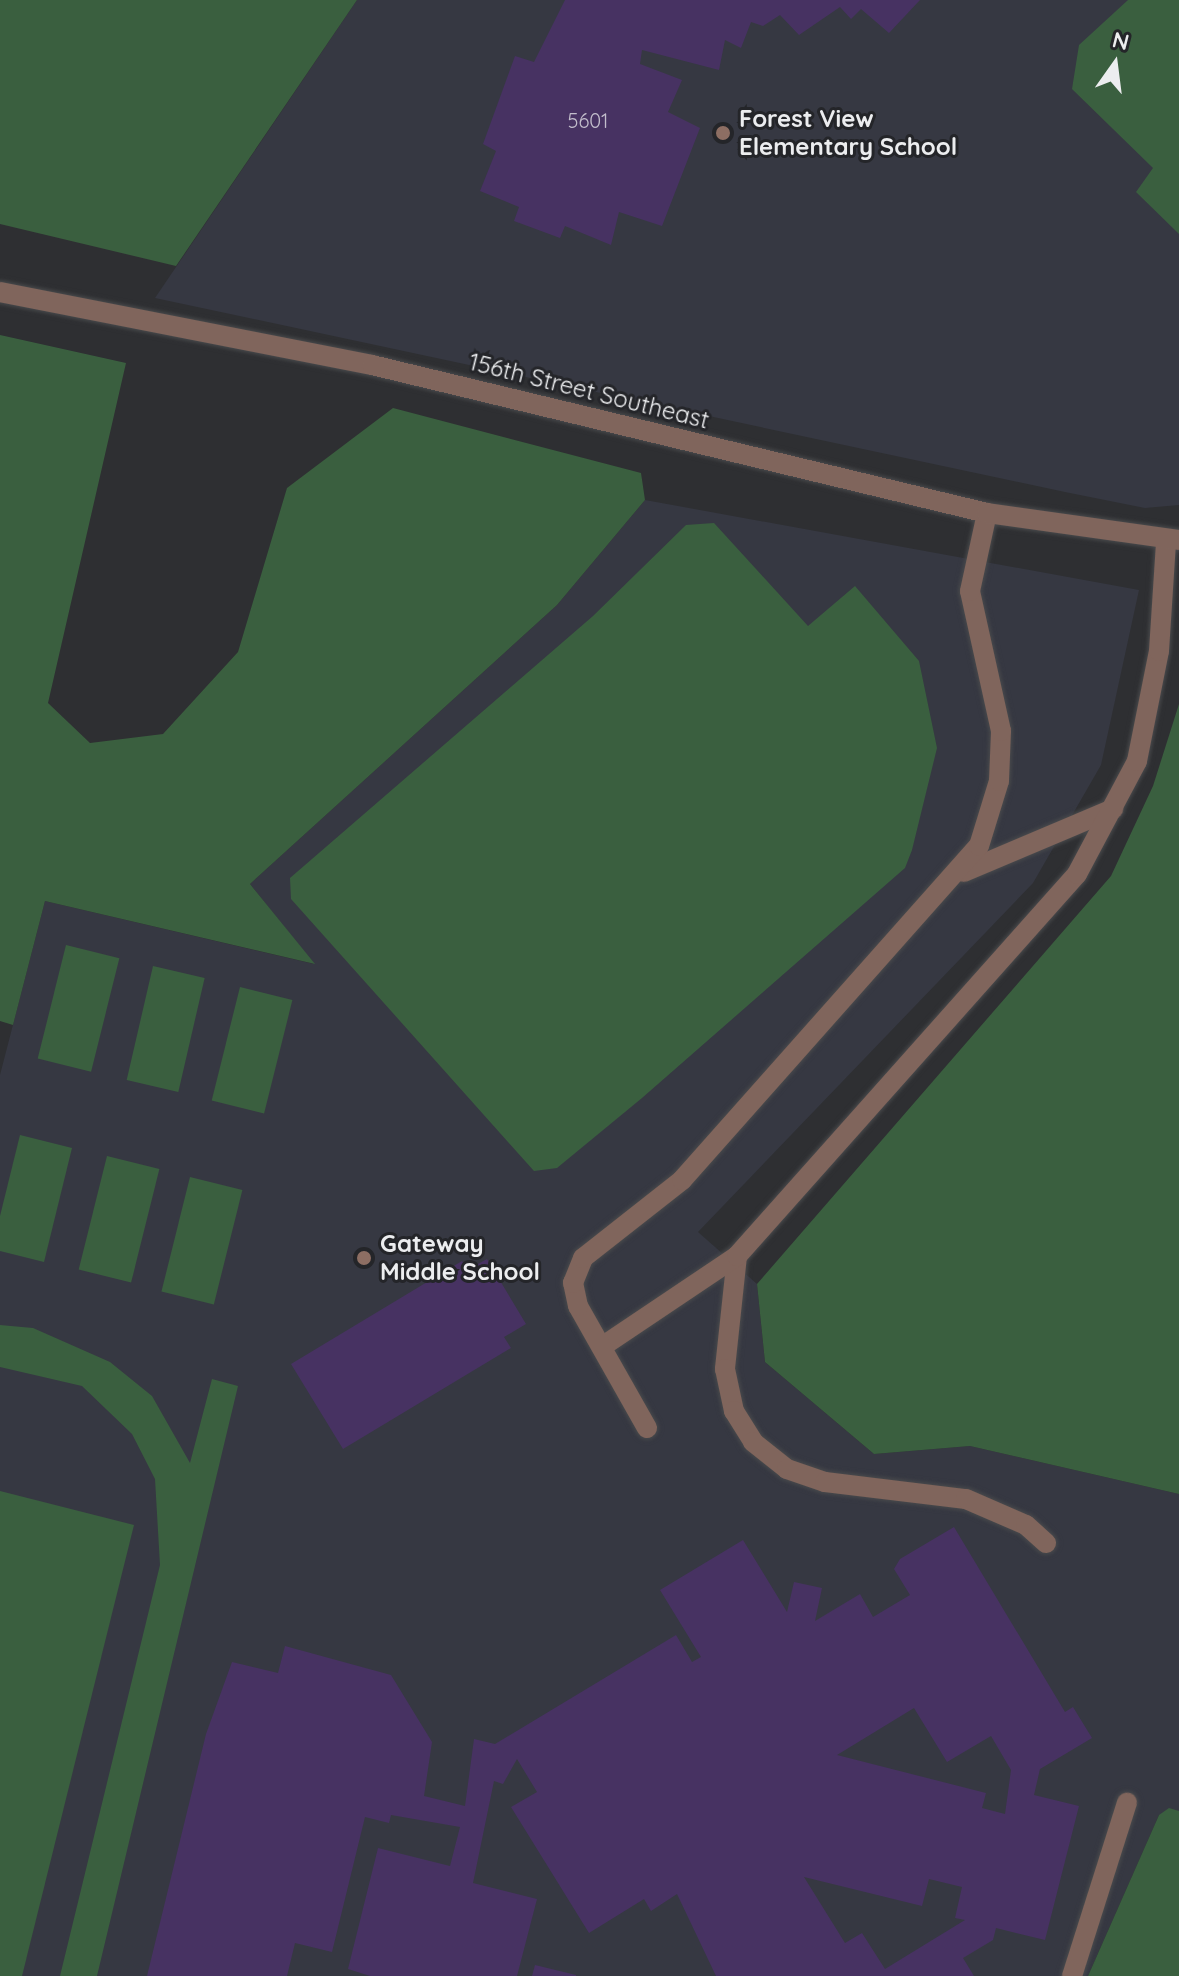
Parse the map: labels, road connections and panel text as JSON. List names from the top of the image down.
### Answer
{
  "streets": {
    "street": ["156th Street Southeast"]
  },
  "places": ["Forest View Elementary School", "Gateway Middle School"],
  "house_numbers": ["5601"],
  "north": "top"
}
